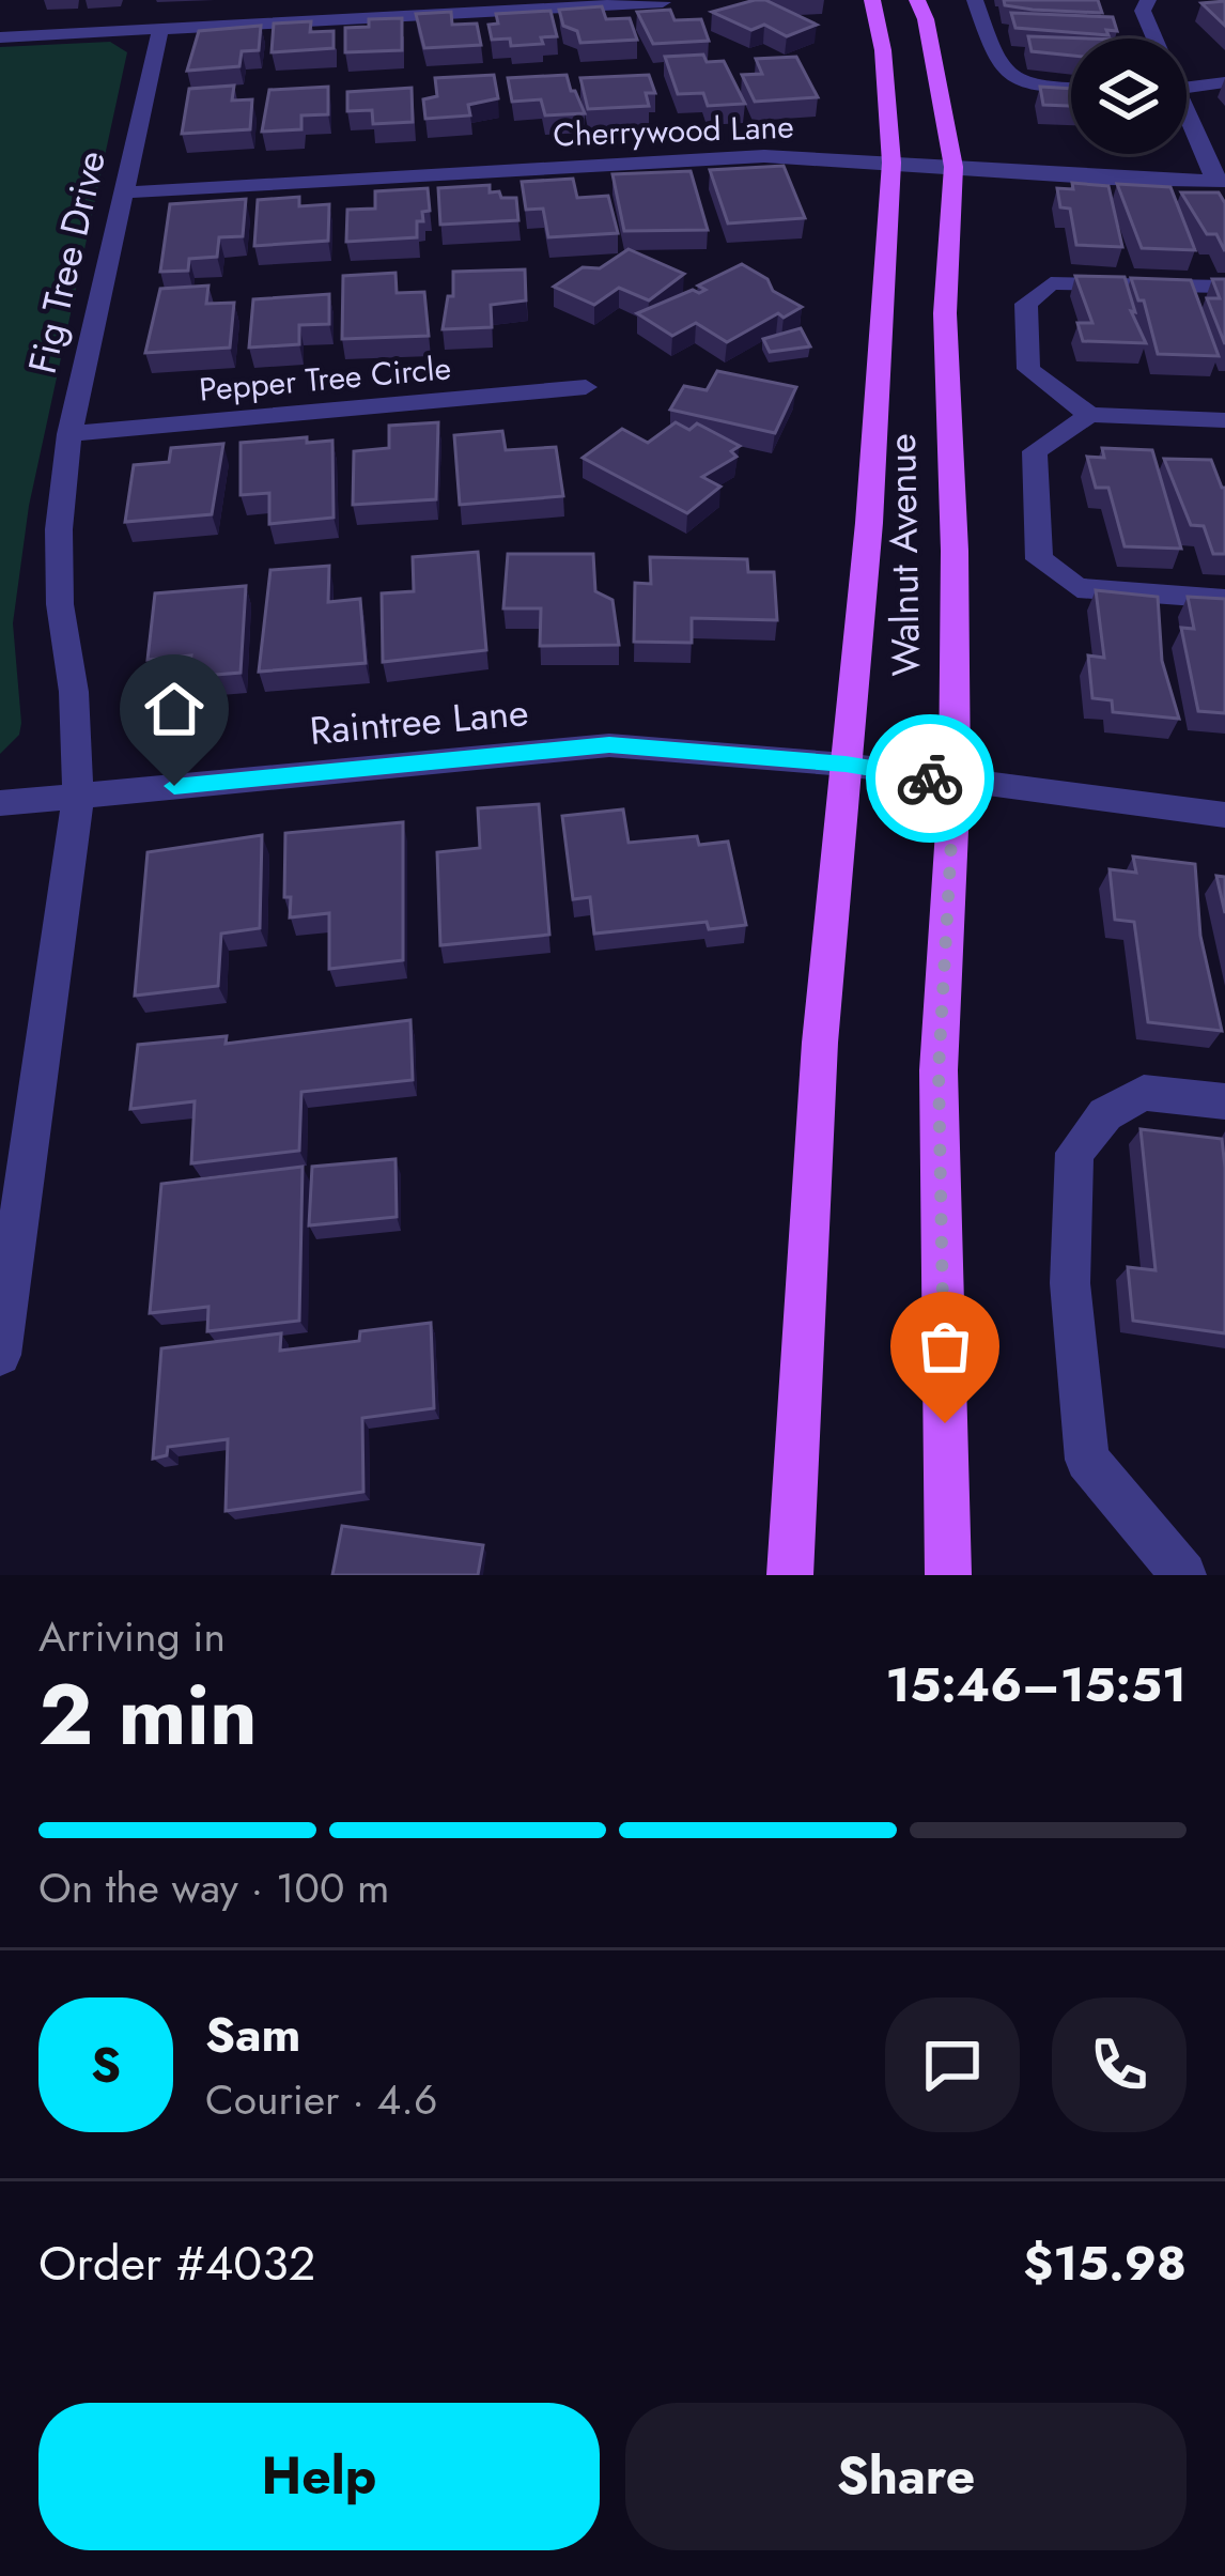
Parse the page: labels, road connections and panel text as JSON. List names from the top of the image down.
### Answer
{
  "streets": {
    "main road": ["Walnut Avenue"],
    "street": [
      "Cherrywood Lane",
      "Fig Tree Drive",
      "Pepper Tree Circle",
      "Raintree Lane"
    ]
  },
  "crossings": [
    ["Cherrywood Lane", "Fig Tree Drive"],
    ["Cherrywood Lane", "Walnut Avenue"],
    ["Fig Tree Drive", "Pepper Tree Circle"],
    ["Fig Tree Drive", "Raintree Lane"],
    ["Walnut Avenue", "Raintree Lane"]
  ],
  "page": {
    "heading": ["2 min", "Arriving in", "15:46–15:51"],
    "panel": [
      "Sam",
      "Courier · 4.6",
      "Order #4032",
      "$15.98"
    ],
    "bar": "On the way · 100 m",
    "round": "S",
    "buttons": ["Help", "Share"]
  }
}
